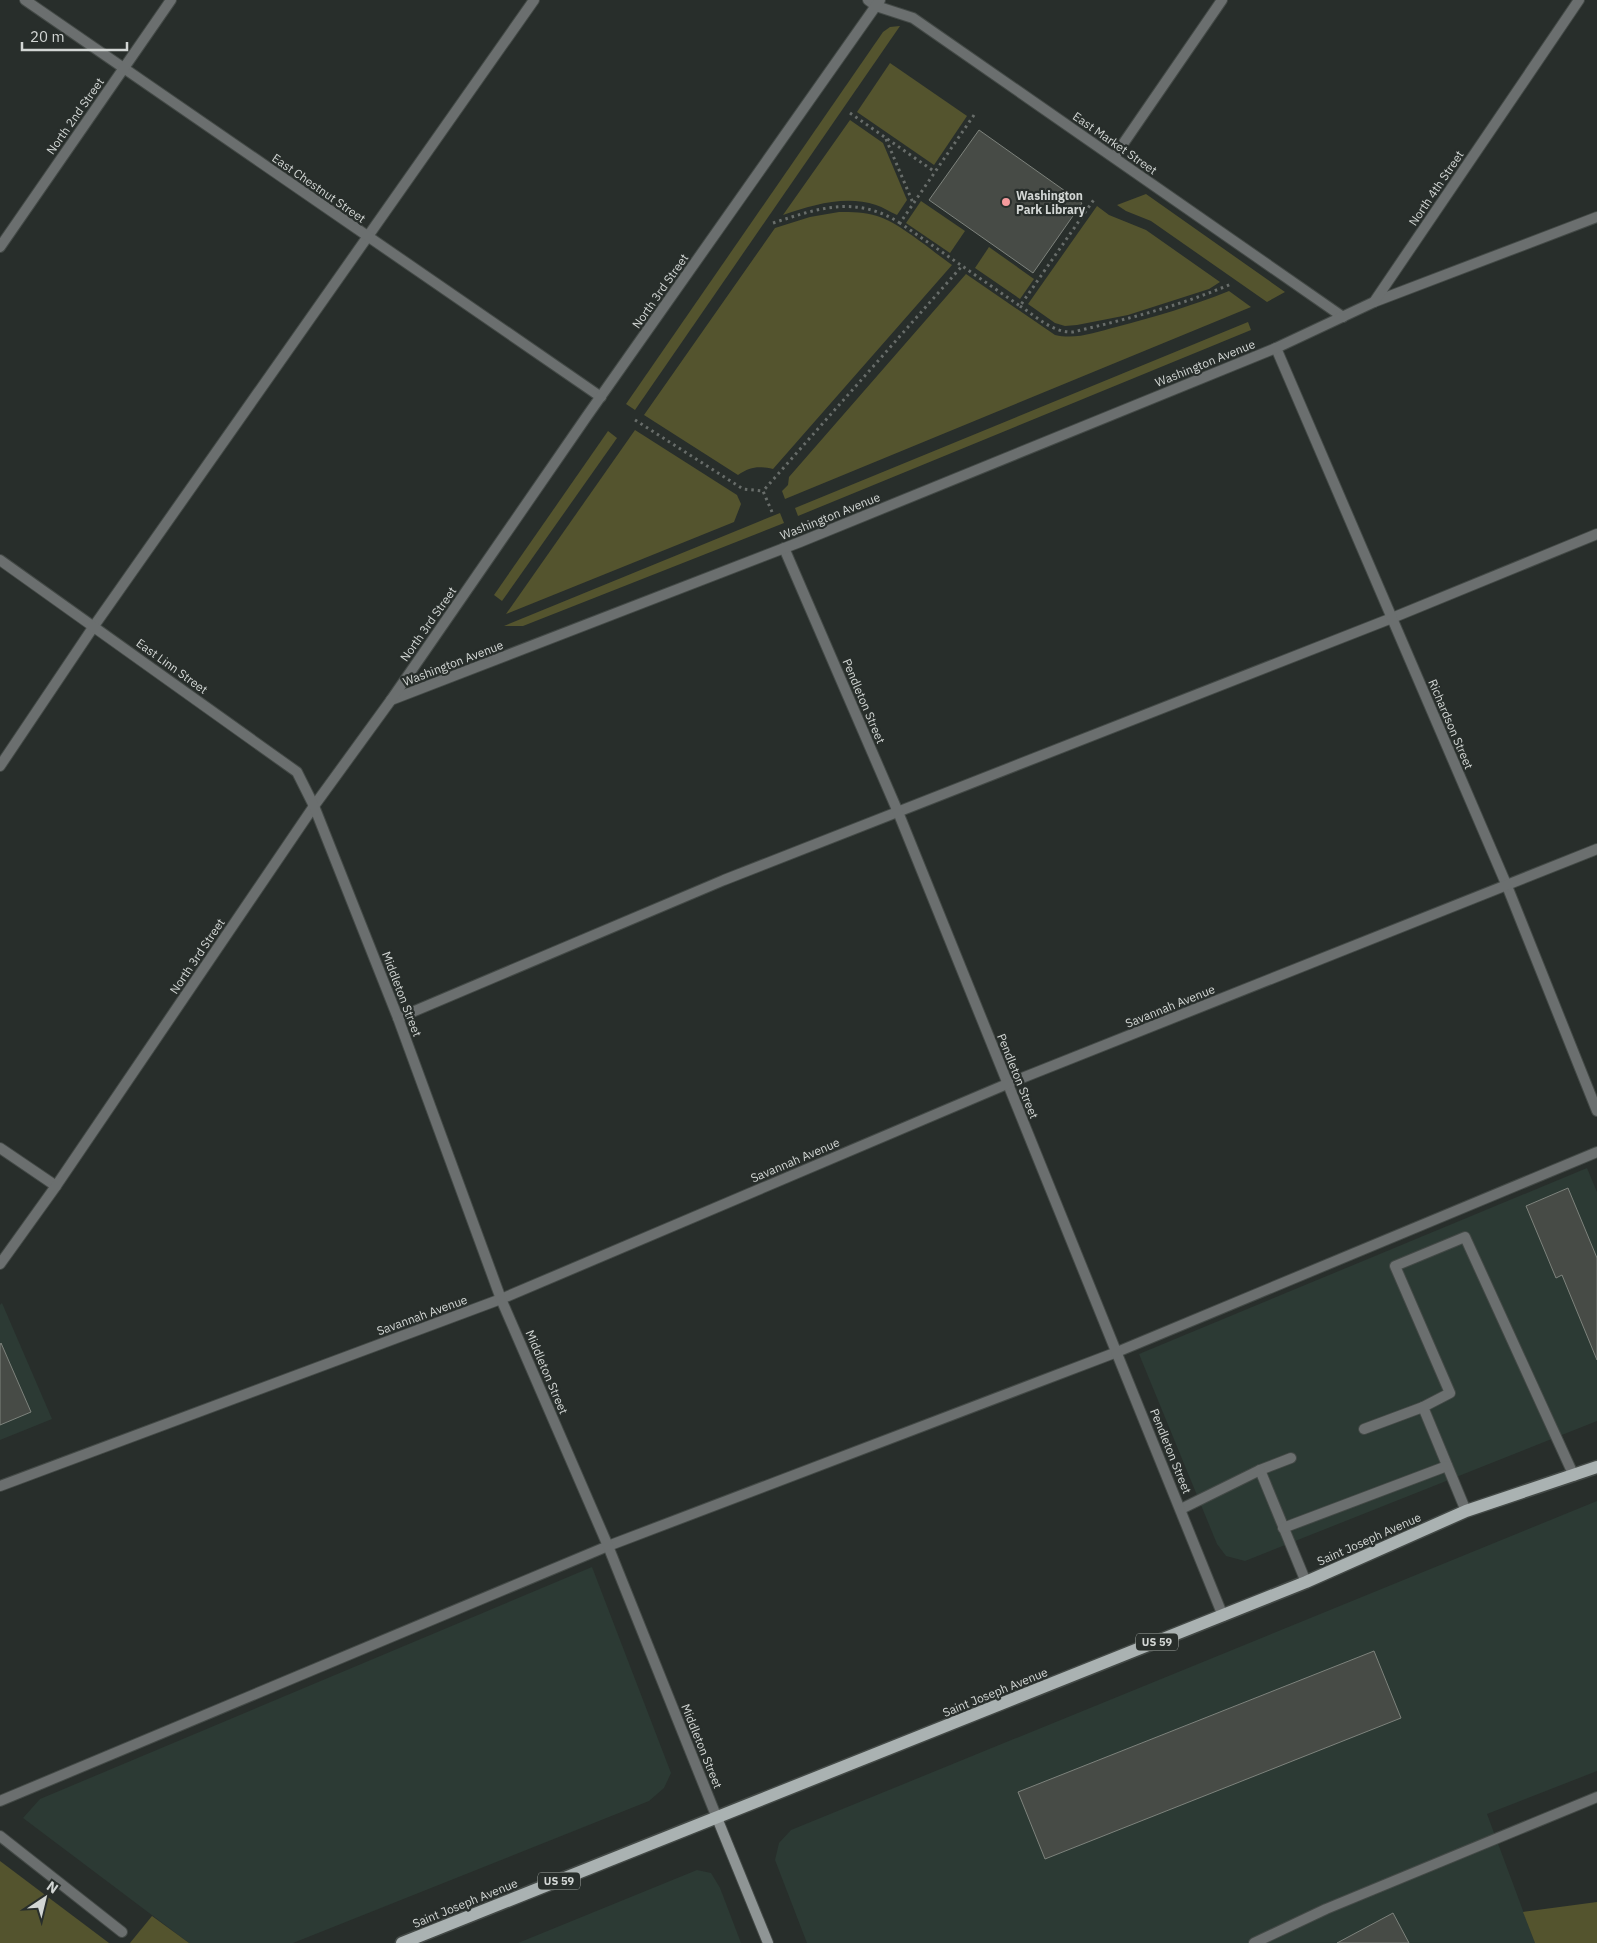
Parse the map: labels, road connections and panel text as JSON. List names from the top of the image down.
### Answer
{
  "streets": {
    "main road": ["Middleton Street", "Saint Joseph Avenue", "US 59"],
    "street": [
      "North 2nd Street",
      "East Market Street",
      "East Chestnut Street",
      "North 4th Street",
      "North 3rd Street",
      "Washington Avenue",
      "East Linn Street",
      "Pendleton Street",
      "Richardson Street",
      "Savannah Avenue"
    ]
  },
  "crossings": [
    ["North 2nd Street", "East Chestnut Street"],
    ["East Market Street", "North 4th Street"],
    ["East Market Street", "North 3rd Street"],
    ["East Chestnut Street", "North 3rd Street"],
    ["North 4th Street", "Washington Avenue"],
    ["North 4th Street", "Richardson Street"],
    ["North 3rd Street", "Washington Avenue"],
    ["North 3rd Street", "East Linn Street"],
    ["North 3rd Street", "Middleton Street"],
    ["Washington Avenue", "Pendleton Street"],
    ["Washington Avenue", "Richardson Street"],
    ["East Linn Street", "Middleton Street"],
    ["Pendleton Street", "Savannah Avenue"],
    ["Pendleton Street", "Saint Joseph Avenue"],
    ["Richardson Street", "Savannah Avenue"],
    ["Middleton Street", "Savannah Avenue"],
    ["Middleton Street", "Saint Joseph Avenue"]
  ],
  "places": ["Washington Park Library"],
  "scale_bar": "20 m",
  "north": "top right"
}
